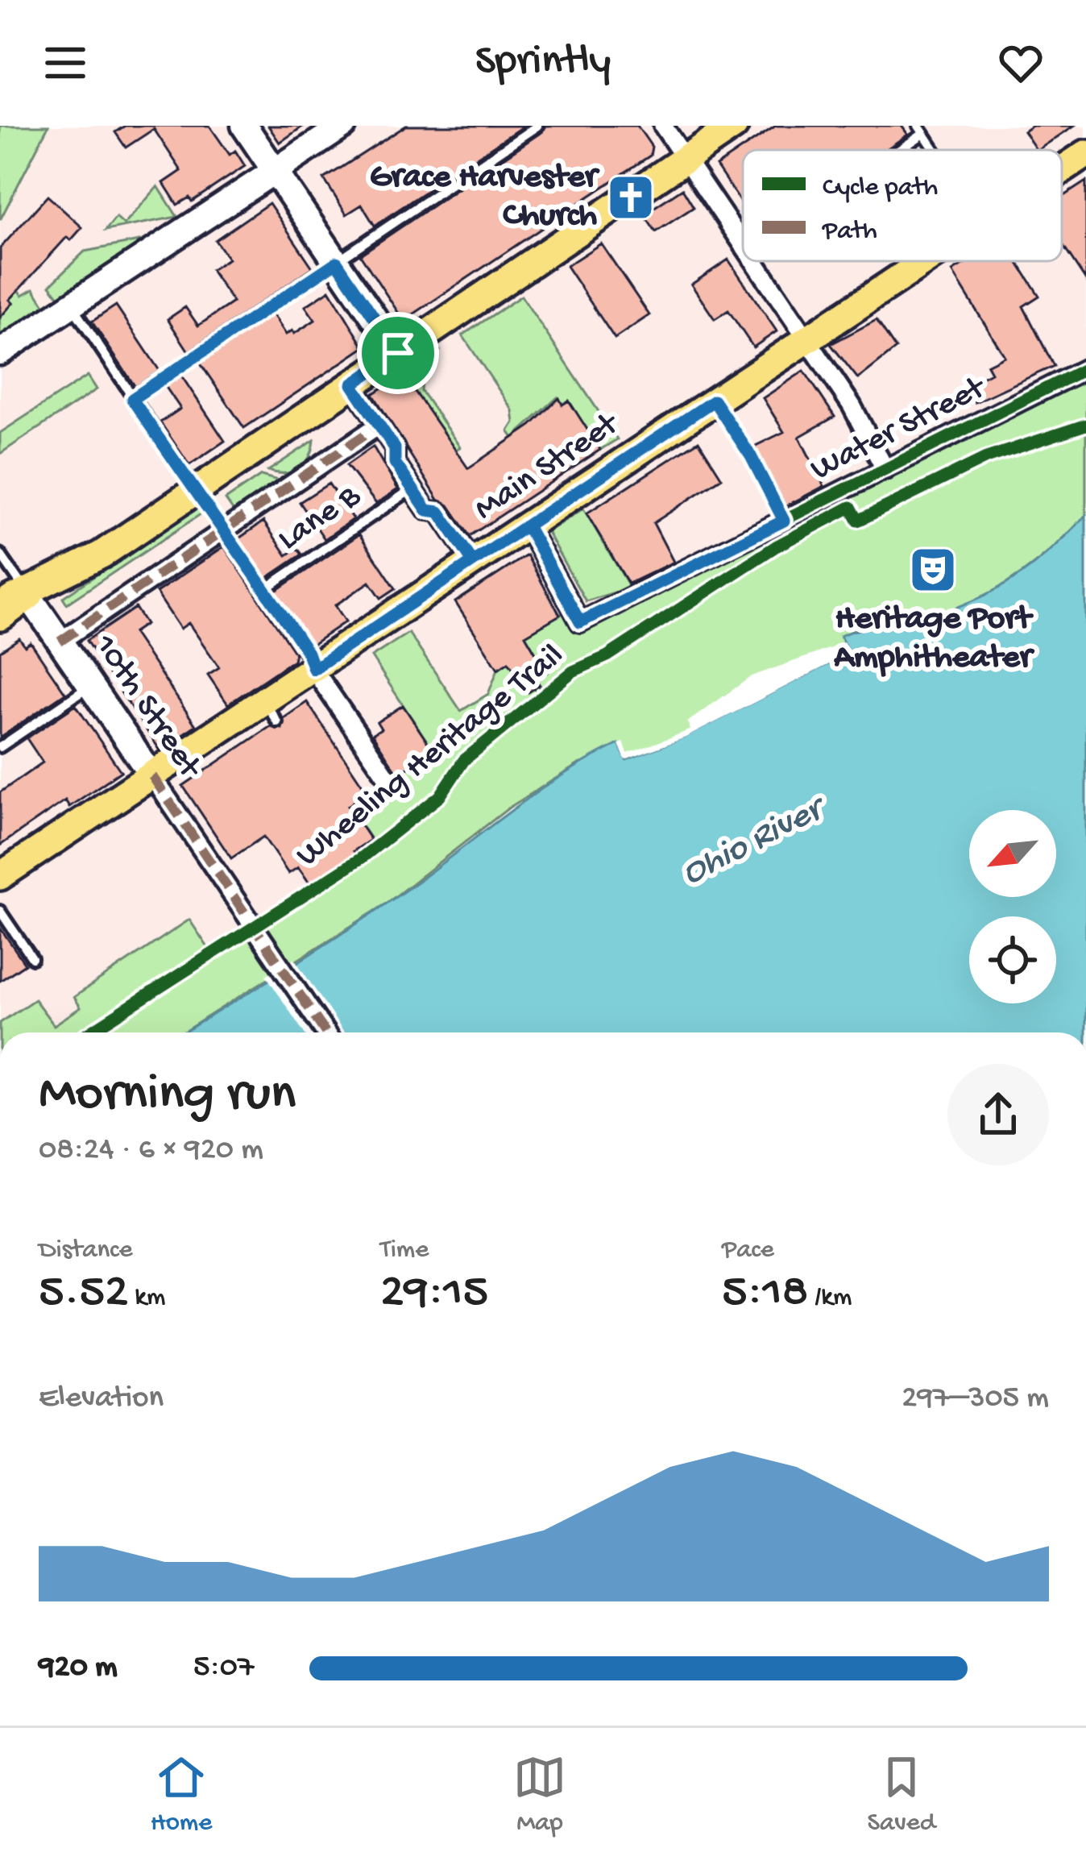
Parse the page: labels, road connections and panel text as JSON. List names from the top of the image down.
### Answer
{
  "streets": {
    "main road": ["Main Street"],
    "street": ["Water Street", "10th Street"],
    "lane": ["Lane B"],
    "cycle path": ["Wheeling Heritage Trail"]
  },
  "crossings": [
    ["Water Street", "Main Street"],
    ["Main Street", "10th Street"]
  ],
  "water": ["Ohio River"],
  "places": {
    "church": ["Grace Harvester Church"],
    "theatre": ["Heritage Port Amphitheater"]
  },
  "legend": ["Cycle path", "Path"],
  "north": "bottom left",
  "page": {
    "header": "Sprintly",
    "heading": ["Morning run", "08:24 · 6 × 920 m"],
    "stats": [
      ["Distance", "5.52 km"],
      ["Time", "29:15"],
      ["Pace", "5:18 /km"]
    ],
    "chart": ["Elevation", "297–305 m"],
    "list": [
      {
        "name": "920 m",
        "note": "5:07"
      }
    ],
    "tabs": ["Home", "Map", "Saved"]
  }
}
